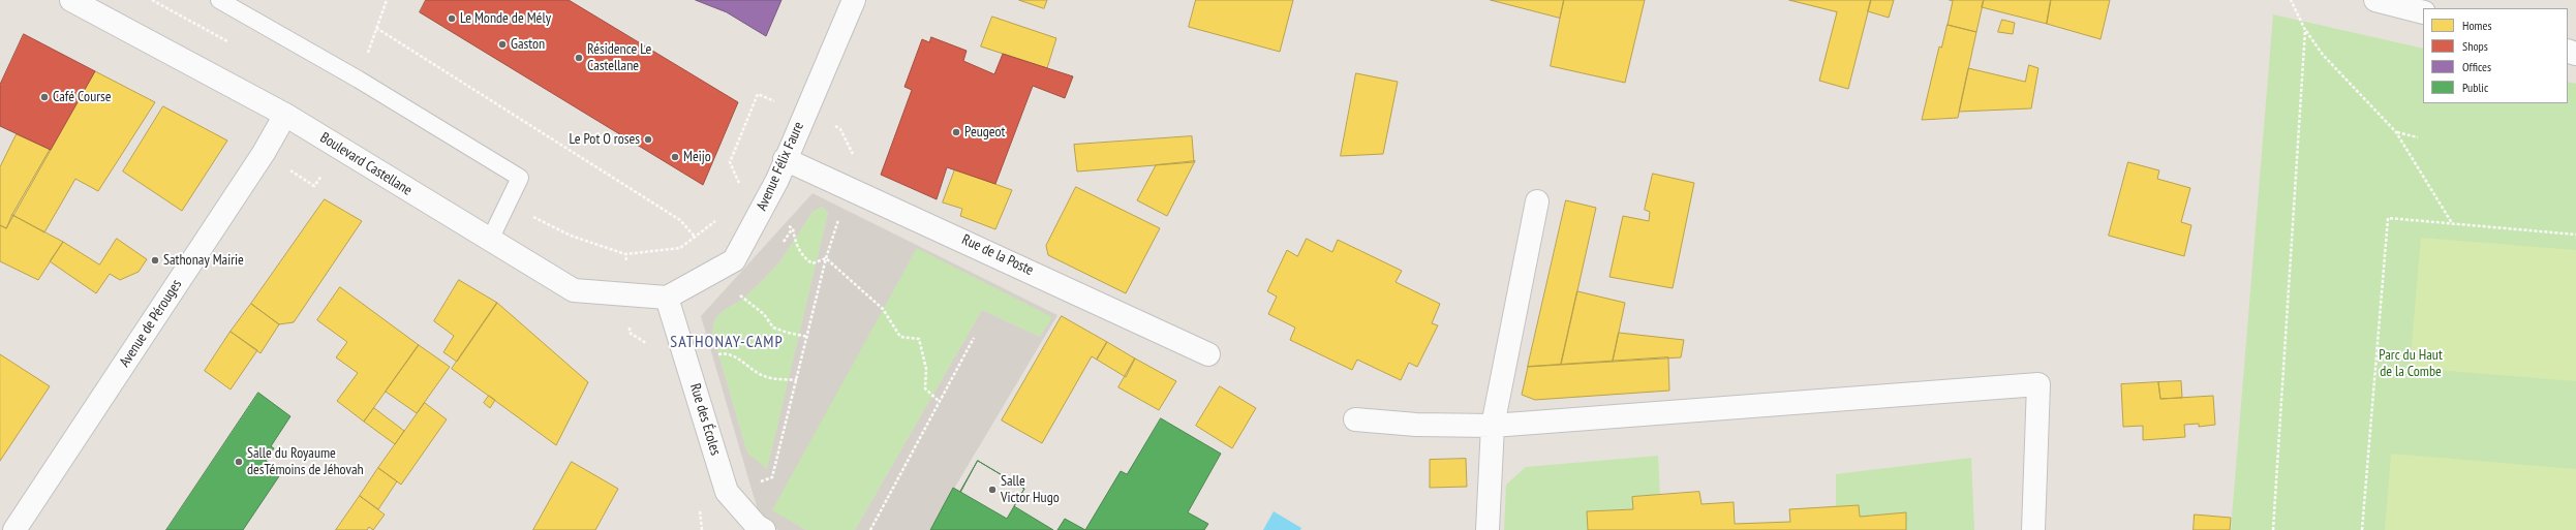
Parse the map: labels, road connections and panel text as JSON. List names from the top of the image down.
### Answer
{
  "streets": {
    "street": [
      "Boulevard Castellane",
      "Avenue Félix Faure",
      "Rue de la Poste",
      "Avenue de Pérouges",
      "Rue des Écoles"
    ]
  },
  "crossings": [
    ["Boulevard Castellane", "Avenue Félix Faure"],
    ["Boulevard Castellane", "Avenue de Pérouges"],
    ["Boulevard Castellane", "Rue des Écoles"],
    ["Avenue Félix Faure", "Rue de la Poste"],
    ["Avenue Félix Faure", "Rue des Écoles"]
  ],
  "districts": ["SATHONAY-CAMP"],
  "parks": ["Parc du Haut de la Combe"],
  "places": [
    "Le Monde de Mély",
    "Gaston",
    "Résidence Le Castellane",
    "Café Course",
    "Peugeot",
    "Le Pot O roses",
    "Meijo",
    "Sathonay Mairie",
    "Salle du Royaume desTémoins de Jéhovah",
    "Salle Victor Hugo"
  ],
  "legend": [
    "Homes",
    "Shops",
    "Offices",
    "Public"
  ]
}
